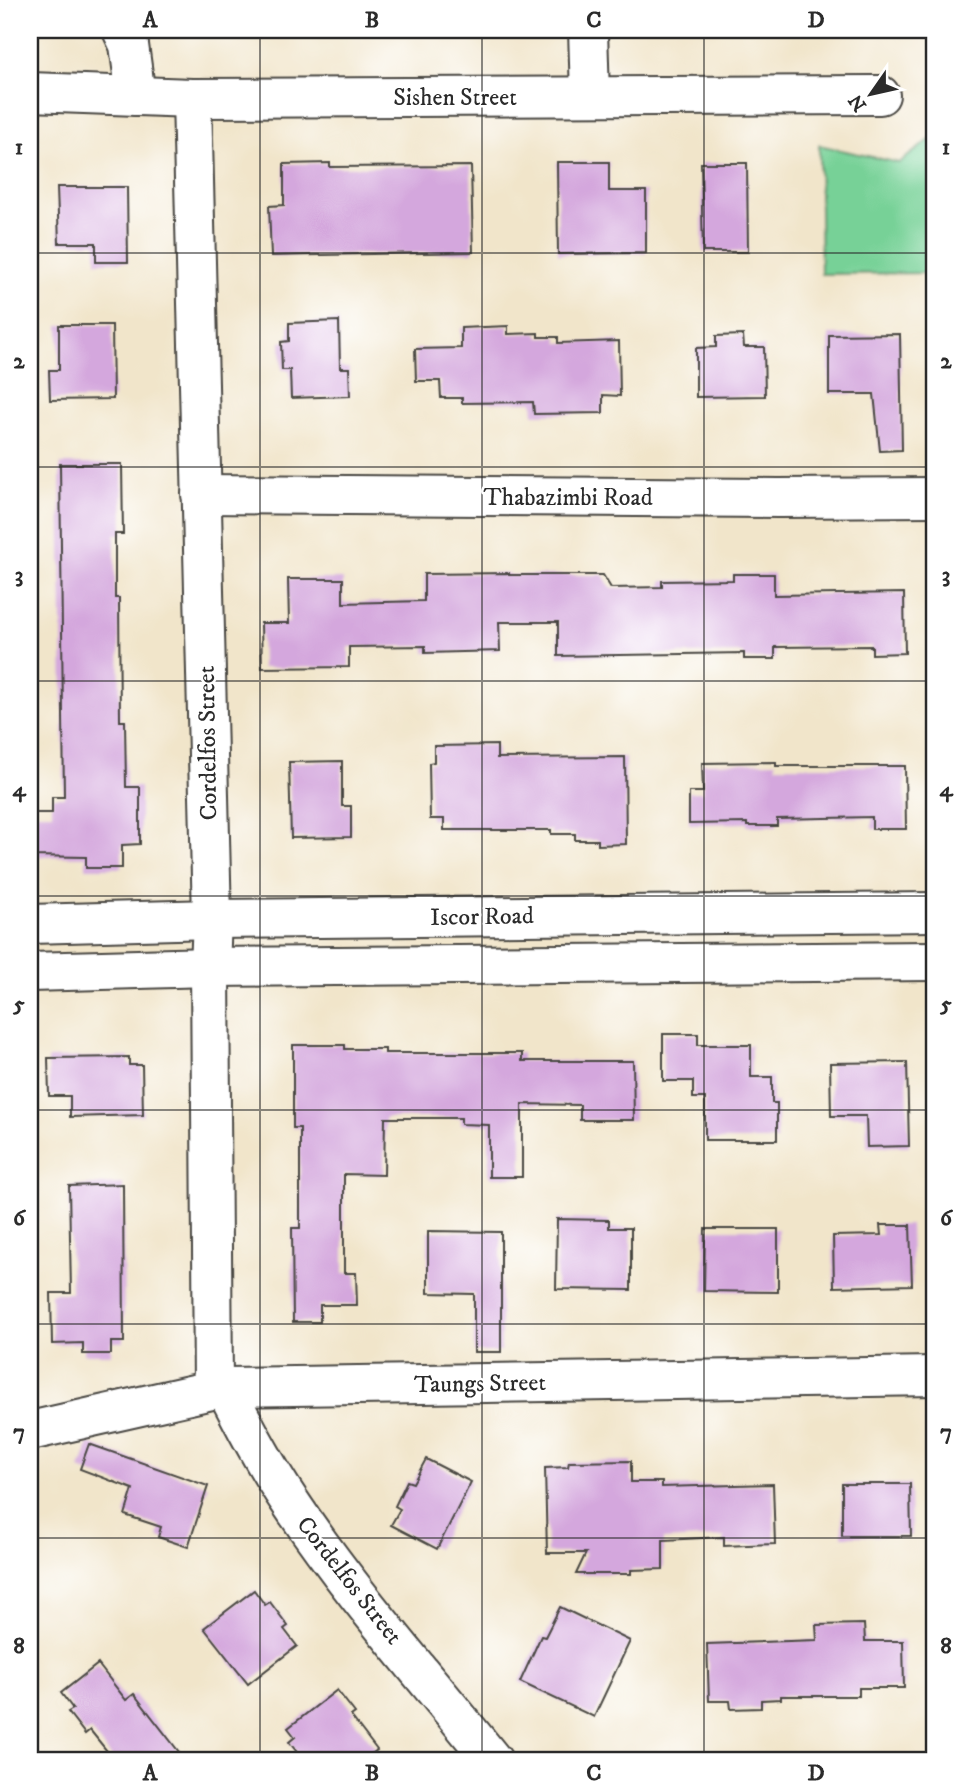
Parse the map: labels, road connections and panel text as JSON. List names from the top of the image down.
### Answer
{
  "streets": {
    "street": [
      "Sishen Street",
      "Thabazimbi Road",
      "Cordelfos Street",
      "Iscor Road",
      "Taungs Street"
    ]
  },
  "crossings": [
    ["Sishen Street", "Cordelfos Street"],
    ["Thabazimbi Road", "Cordelfos Street"],
    ["Cordelfos Street", "Iscor Road"],
    ["Cordelfos Street", "Taungs Street"]
  ],
  "north": "bottom left",
  "grid": {
    "columns": [
      "A",
      "B",
      "C",
      "D"
    ],
    "rows": [
      "1",
      "2",
      "3",
      "4",
      "5",
      "6",
      "7",
      "8"
    ]
  }
}
